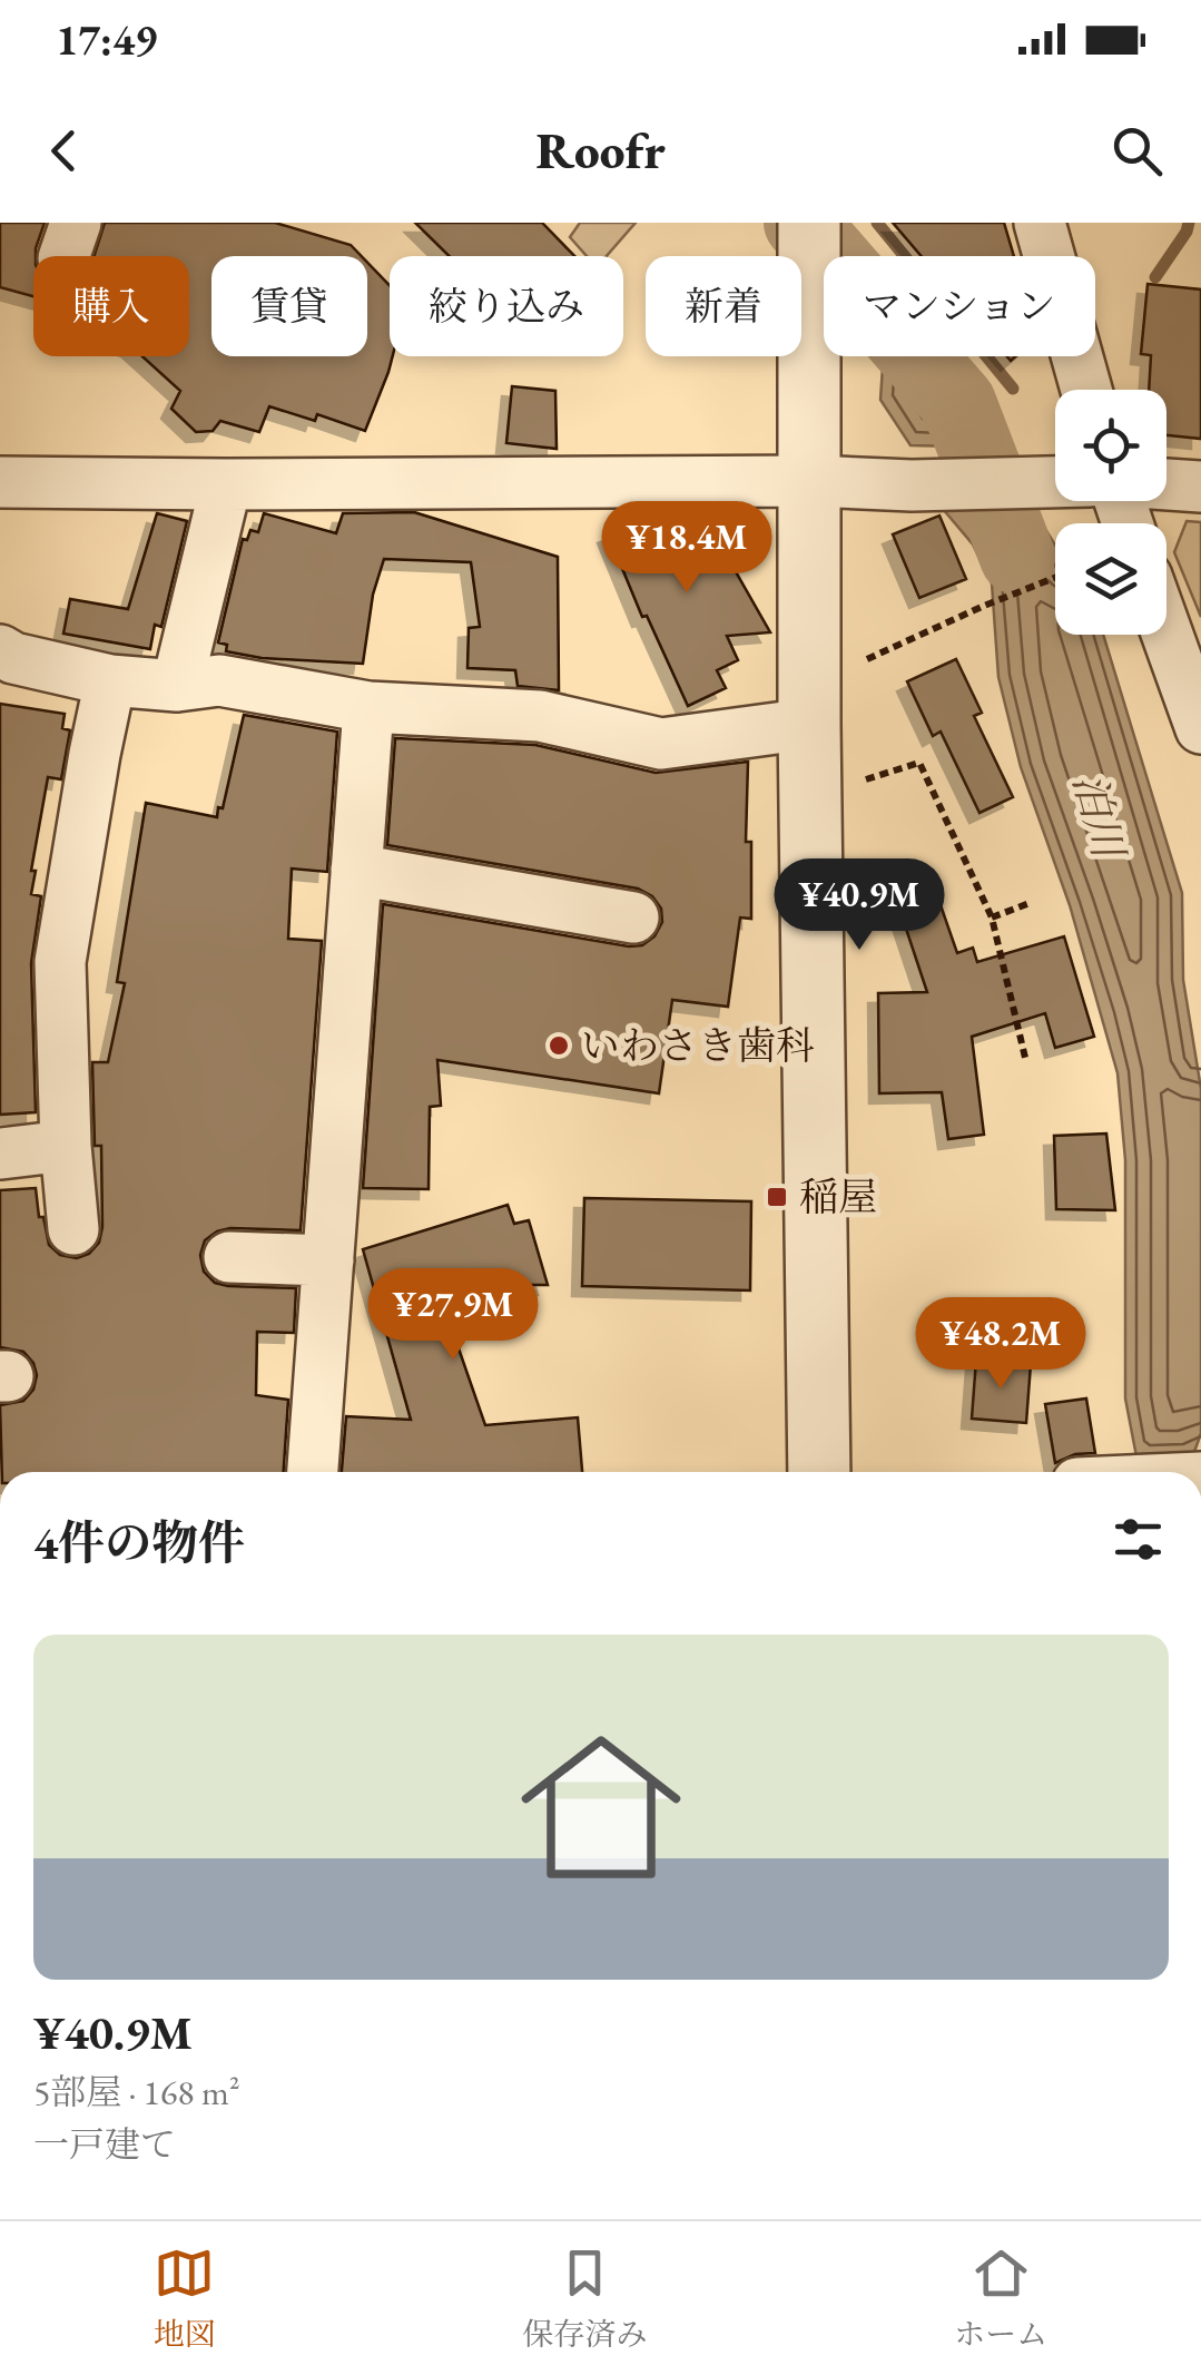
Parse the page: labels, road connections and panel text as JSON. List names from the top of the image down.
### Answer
{
  "water": ["泊川"],
  "places": {
    "other": ["いわさき歯科"],
    "transit": ["稲屋"]
  },
  "page": {
    "status": "17:49",
    "header": "Roofr",
    "chip": [
      "購入",
      "賃貸",
      "絞り込み",
      "新着",
      "マンション"
    ],
    "price": [
      "¥18.4M",
      "¥40.9M",
      "¥27.9M",
      "¥48.2M"
    ],
    "heading": "4件の物件",
    "list": [
      {
        "name": "¥40.9M",
        "note": "5部屋 · 168 m² · 一戸建て"
      }
    ],
    "tabs": ["地図", "保存済み", "ホーム"]
  }
}
